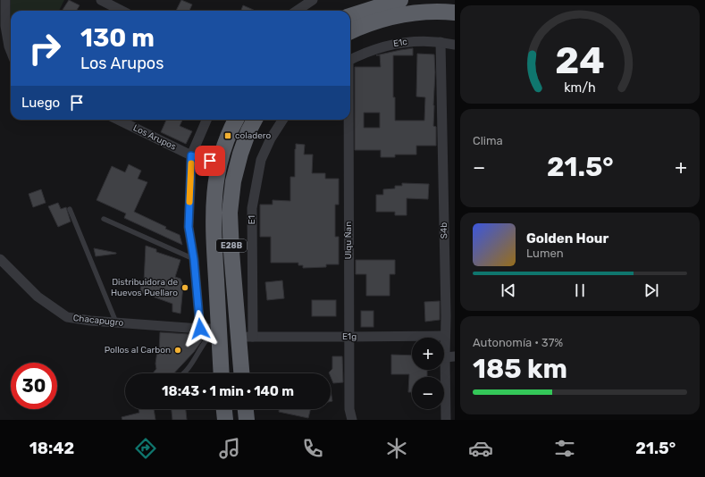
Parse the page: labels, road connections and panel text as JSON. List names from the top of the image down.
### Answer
{
  "streets": {
    "highway": ["E28B"],
    "street": [
      "E1c",
      "Los Arupos",
      "E1",
      "S4b",
      "Ulqu Ñan",
      "Chacapugro",
      "E1g"
    ]
  },
  "crossings": [
    ["E1c", "S4b"],
    ["Los Arupos", "E28B"],
    ["E1", "E28B"],
    ["E1", "E1g"],
    ["S4b", "E1g"],
    ["Ulqu Ñan", "E1g"],
    ["E28B", "Chacapugro"],
    ["E28B", "E1g"]
  ],
  "places": {
    "transit": ["coladero"],
    "other": ["Distribuidora de Huevos Puellaro", "Pollos al Carbon"]
  },
  "page": {
    "turn": ["130 m", "Los Arupos"],
    "then": "Luego",
    "tile": [
      "Clima",
      ["Autonomía · 37%", "185 km"]
    ],
    "heat": ["−", "21.5°", "+"],
    "song": ["Golden Hour", "Lumen"],
    "map_buttons": ["+", "−"],
    "limit": "30",
    "trip": "18:43 · 1 min · 140 m",
    "tabs": ["18:42", "21.5°"],
    "gauge": ["24", "km/h"]
  }
}
